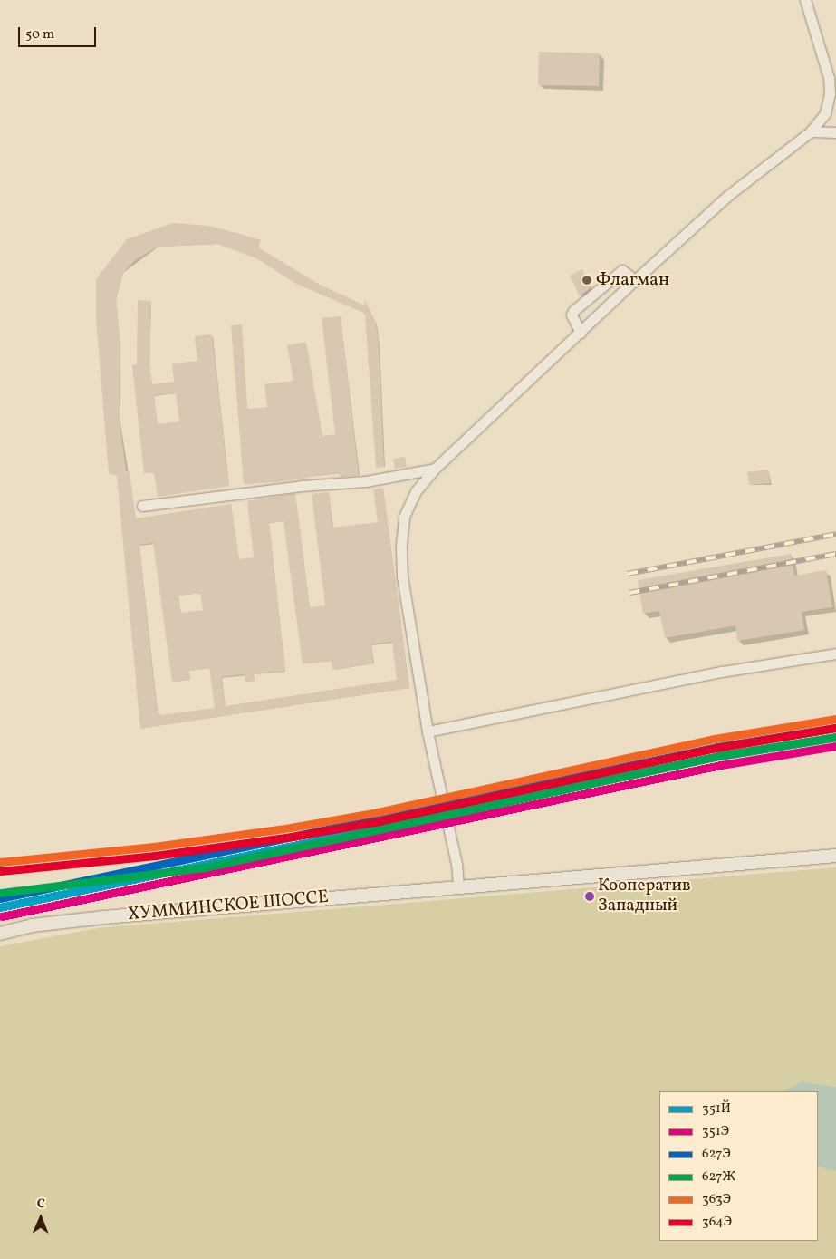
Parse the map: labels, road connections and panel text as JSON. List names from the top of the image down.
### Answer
{
  "streets": {
    "main road": ["ХУММИНСКОЕ ШОССЕ"]
  },
  "places": ["Флагман", "Кооператив Западный"],
  "lines": [
    "transit line 363Э",
    "transit line 627Э",
    "transit line 364Э",
    "transit line 351Й",
    "transit line 627Ж",
    "transit line 351Э"
  ],
  "legend": [
    "351Й",
    "351Э",
    "627Э",
    "627Ж",
    "363Э",
    "364Э"
  ],
  "scale_bar": "50 m",
  "north": "top"
}
